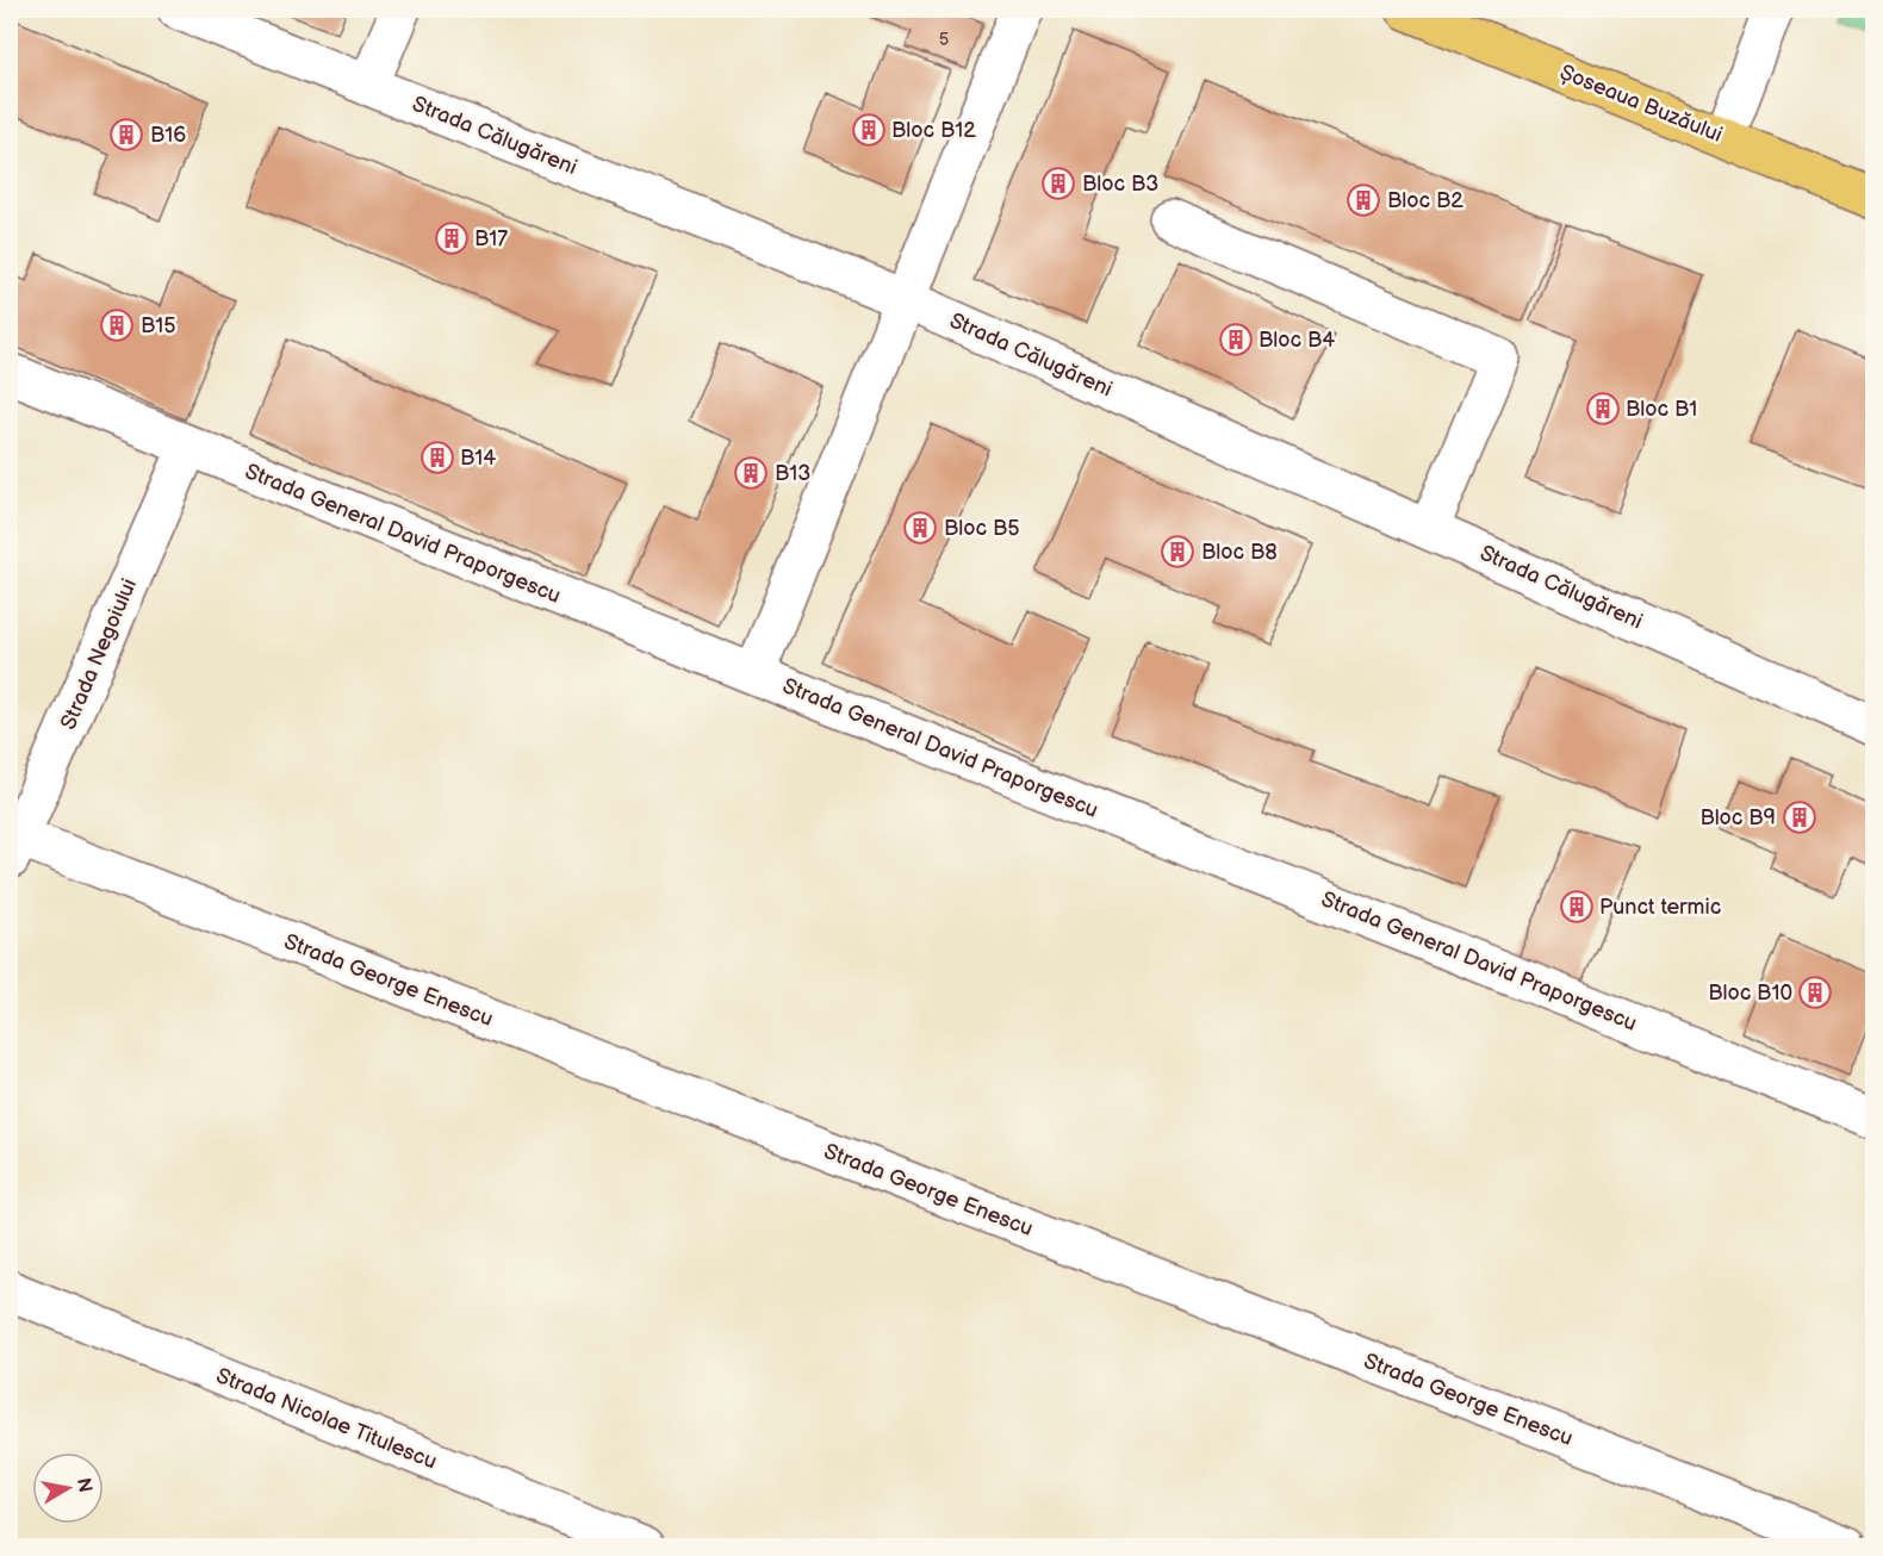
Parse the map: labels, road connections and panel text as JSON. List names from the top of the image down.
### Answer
{
  "streets": {
    "main road": ["Șoseaua Buzăului"],
    "street": [
      "Strada Călugăreni",
      "Strada General David Praporgescu",
      "Strada Negoiului",
      "Strada George Enescu",
      "Strada Nicolae Titulescu"
    ]
  },
  "crossings": [
    ["Strada General David Praporgescu", "Strada Negoiului"],
    ["Strada Negoiului", "Strada George Enescu"]
  ],
  "places": {
    "building": [
      "Bloc B12",
      "B16",
      "Bloc B3",
      "Bloc B2",
      "B17",
      "B15",
      "Bloc B4",
      "Bloc B1",
      "B14",
      "B13",
      "Bloc B5",
      "Bloc B8",
      "Bloc B9",
      "Punct termic",
      "Bloc B10"
    ]
  },
  "house_numbers": ["5"],
  "north": "right"
}
